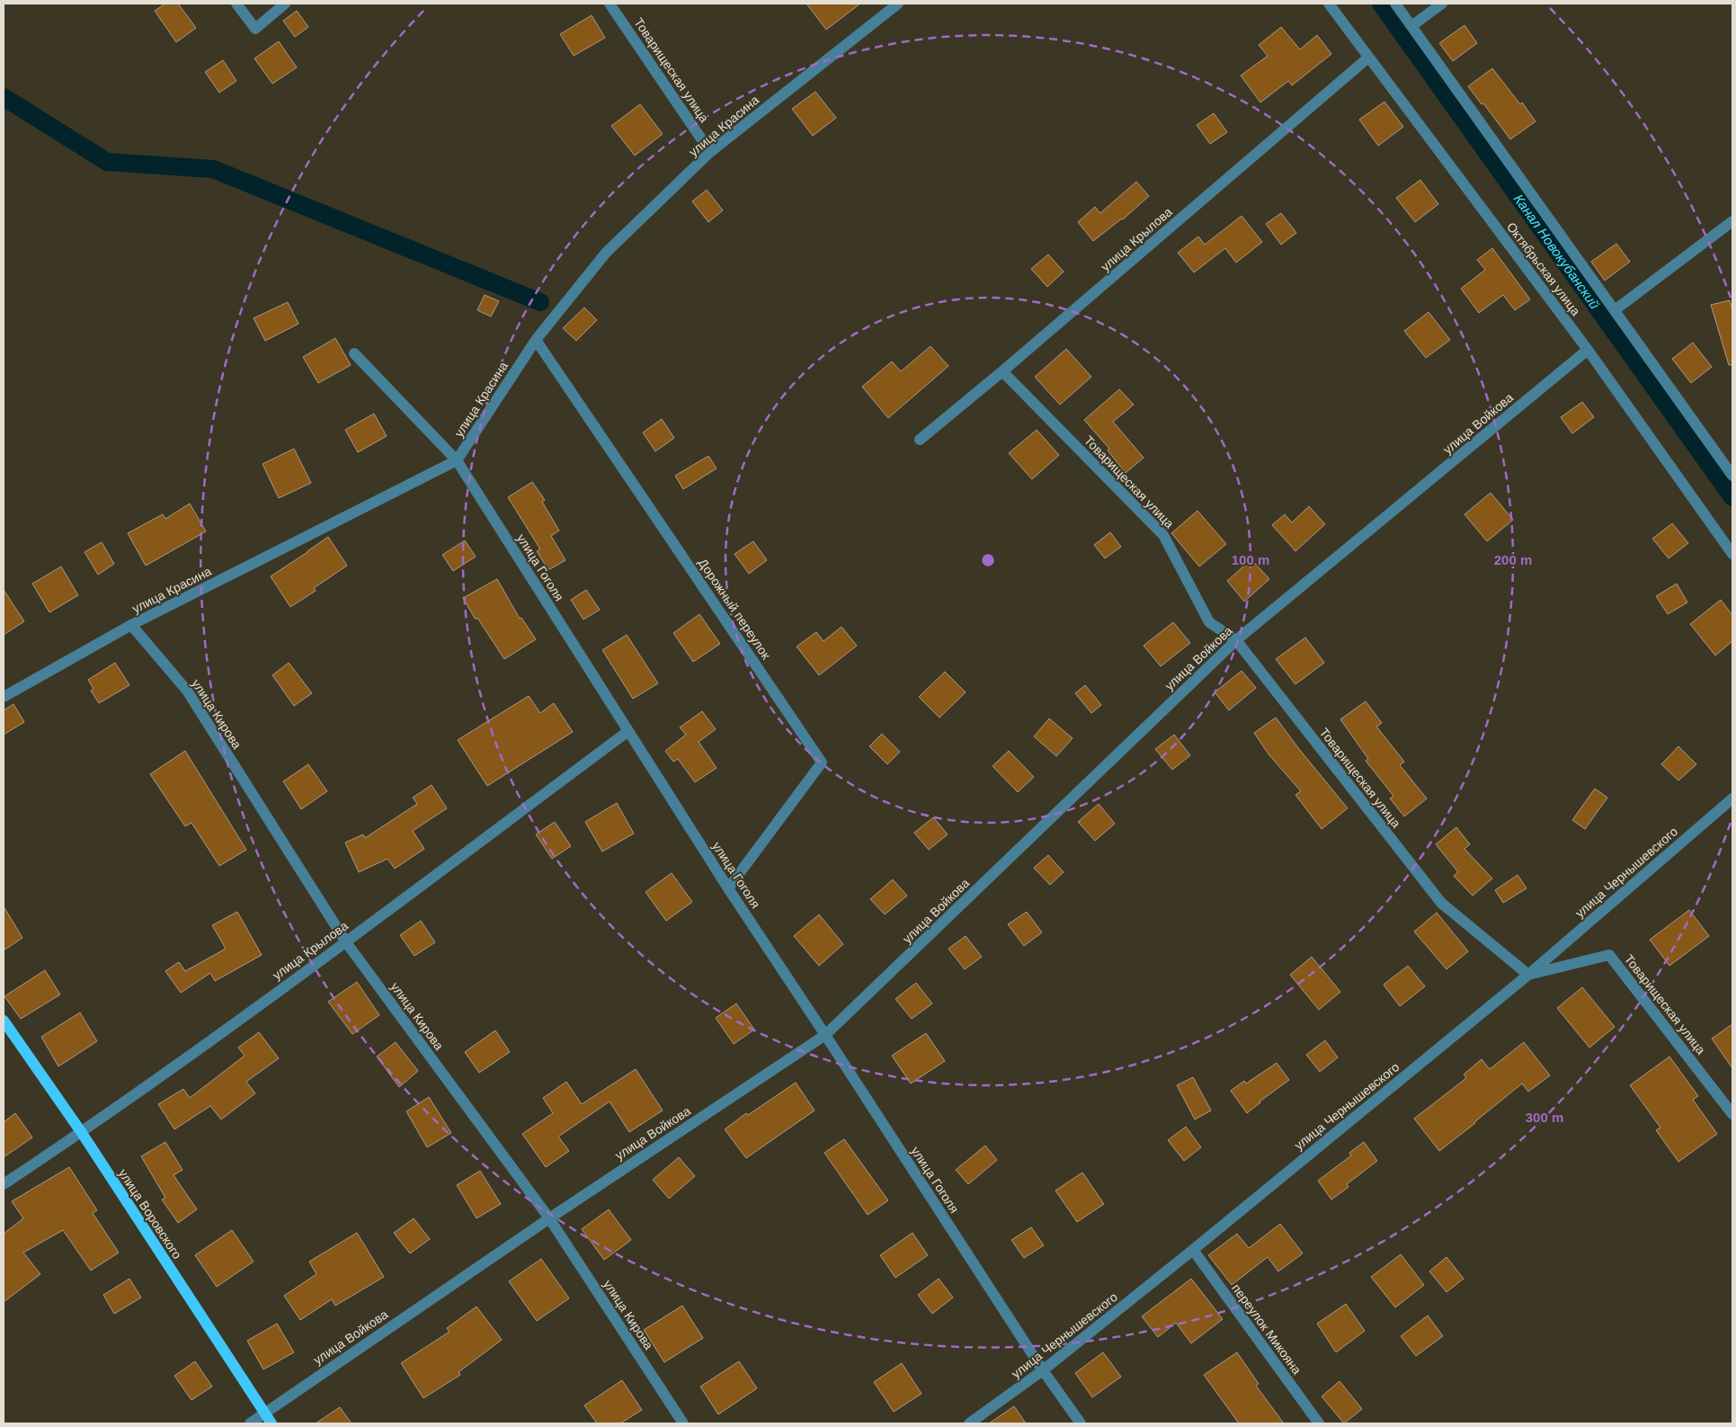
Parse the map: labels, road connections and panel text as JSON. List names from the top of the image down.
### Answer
{
  "streets": {
    "main road": ["улица Воровского"],
    "street": [
      "Товарищеская улица",
      "улица Красина",
      "улица Крылова",
      "Октябрьская улица",
      "улица Войкова",
      "улица Гоголя",
      "Дорожный переулок",
      "улица Кирова",
      "улица Чернышевского",
      "переулок Микояна"
    ]
  },
  "crossings": [
    ["Товарищеская улица", "улица Красина"],
    ["Товарищеская улица", "улица Крылова"],
    ["Товарищеская улица", "улица Войкова"],
    ["Товарищеская улица", "улица Чернышевского"],
    ["улица Красина", "улица Гоголя"],
    ["улица Красина", "Дорожный переулок"],
    ["улица Красина", "улица Кирова"],
    ["улица Крылова", "Октябрьская улица"],
    ["улица Крылова", "улица Гоголя"],
    ["улица Крылова", "улица Кирова"],
    ["улица Крылова", "улица Воровского"],
    ["Октябрьская улица", "улица Войкова"],
    ["улица Войкова", "улица Гоголя"],
    ["улица Войкова", "улица Кирова"],
    ["улица Войкова", "улица Воровского"],
    ["улица Гоголя", "Дорожный переулок"],
    ["улица Гоголя", "улица Чернышевского"],
    ["улица Чернышевского", "переулок Микояна"]
  ],
  "water": ["Канал Новокубанский"],
  "rings": ["100 m", "200 m", "300 m"]
}
